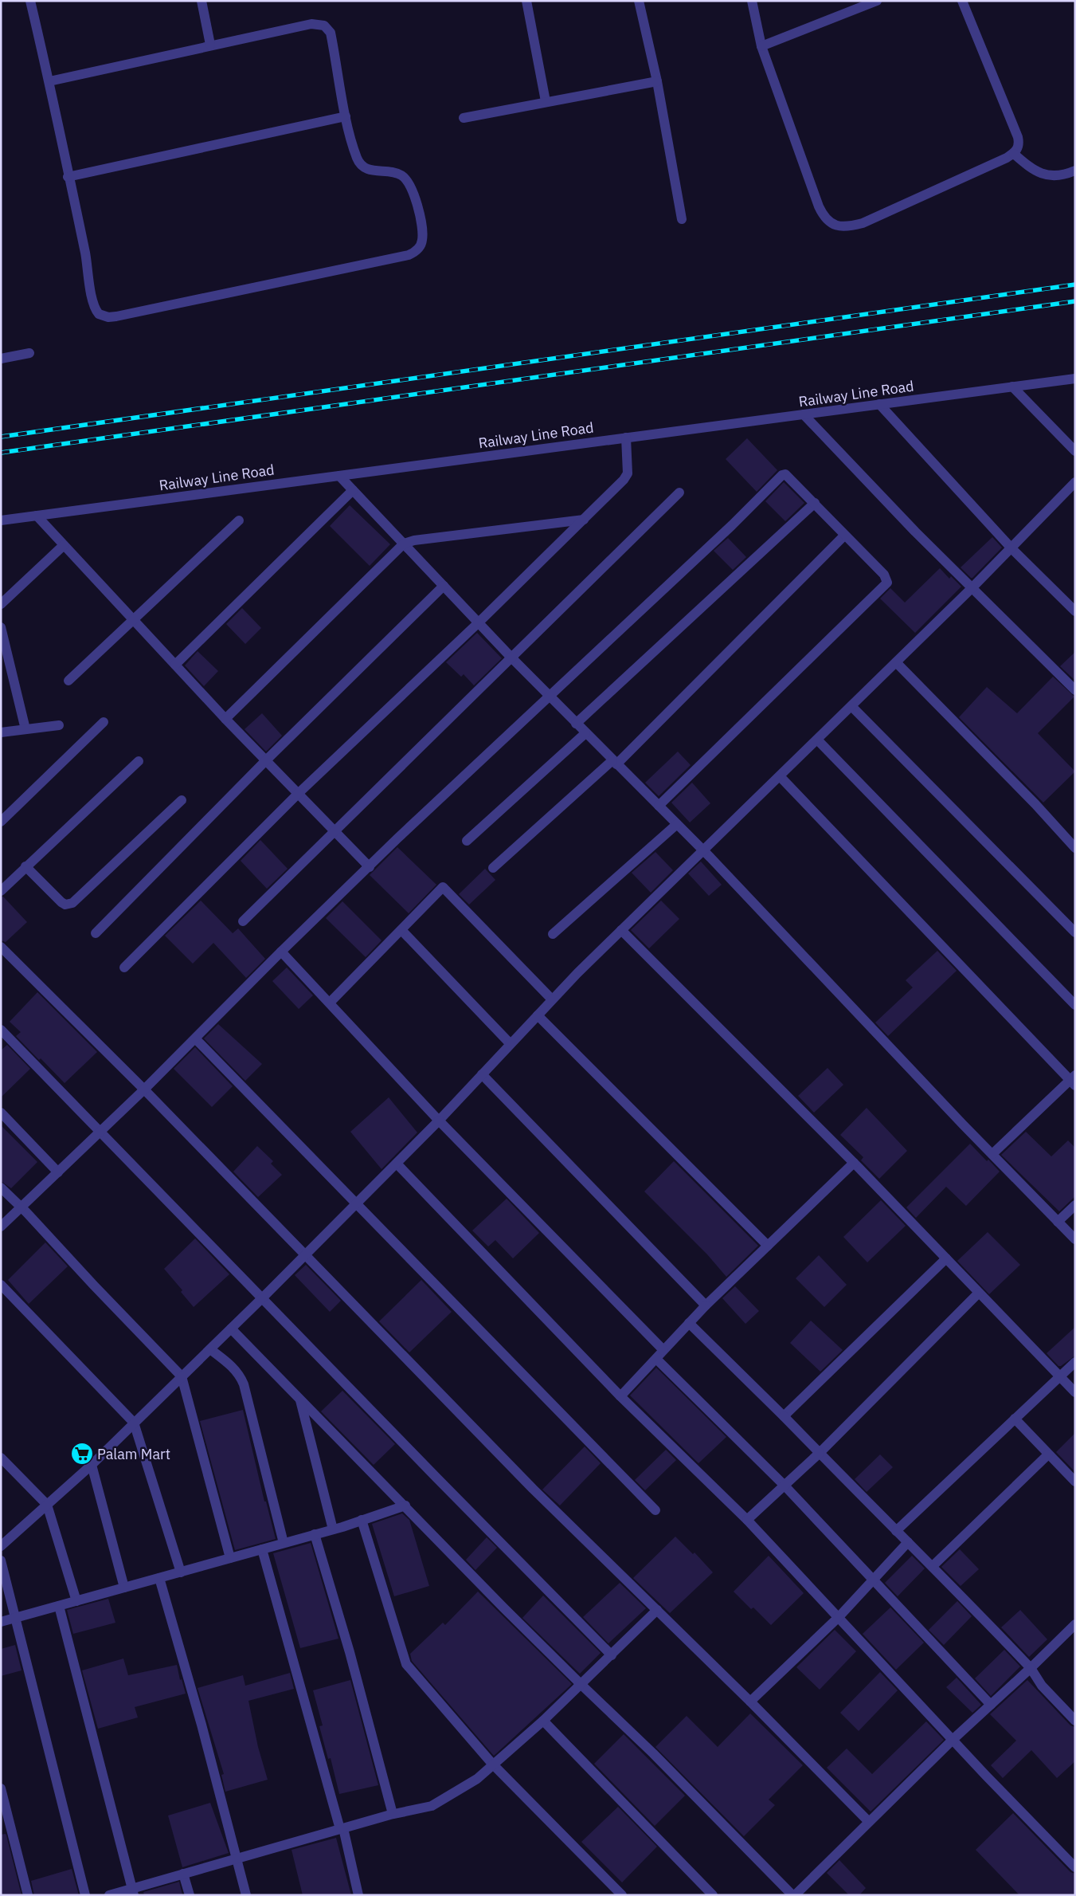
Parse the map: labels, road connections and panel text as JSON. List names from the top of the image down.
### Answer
{
  "streets": {
    "street": ["Railway Line Road"]
  },
  "places": {
    "supermarket": ["Palam Mart"]
  }
}
